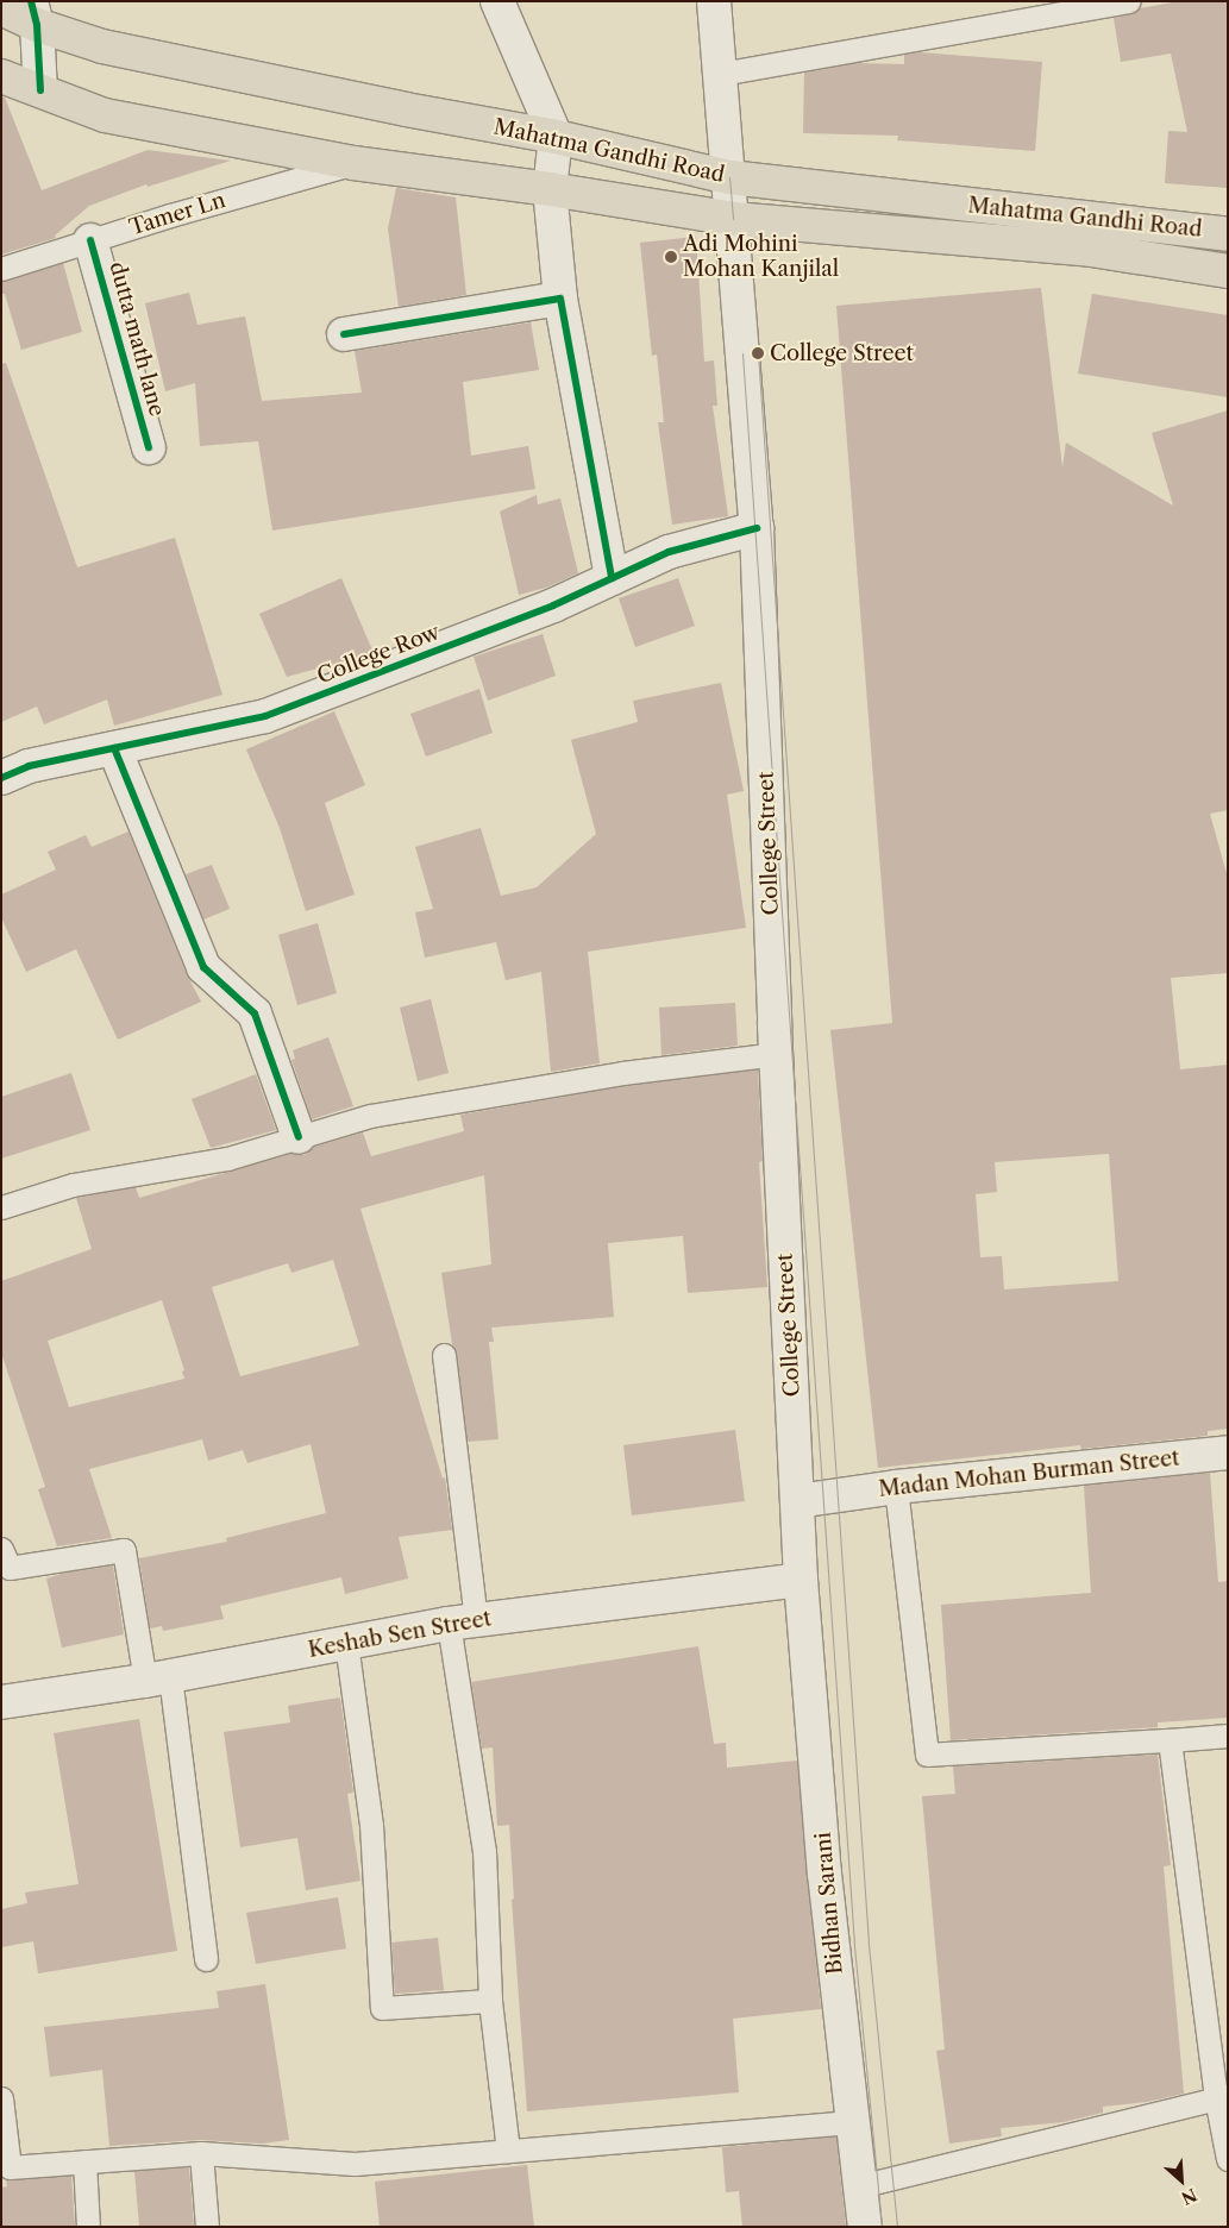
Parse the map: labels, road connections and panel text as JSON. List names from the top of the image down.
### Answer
{
  "streets": {
    "main road": [
      "Mahatma Gandhi Road",
      "dutta math lane",
      "College Row",
      "College Street",
      "Madan Mohan Burman Street",
      "Keshab Sen Street",
      "Bidhan Sarani"
    ],
    "lane": ["Tamer Ln"]
  },
  "crossings": [
    ["Mahatma Gandhi Road", "Tamer Ln"],
    ["Mahatma Gandhi Road", "College Street"],
    ["Tamer Ln", "dutta math lane"],
    ["College Row", "College Street"],
    ["College Street", "Madan Mohan Burman Street"],
    ["College Street", "Keshab Sen Street"],
    ["College Street", "Bidhan Sarani"],
    ["Keshab Sen Street", "Bidhan Sarani"]
  ],
  "places": ["Adi Mohini Mohan Kanjilal", "College Street"],
  "north": "bottom right"
}
